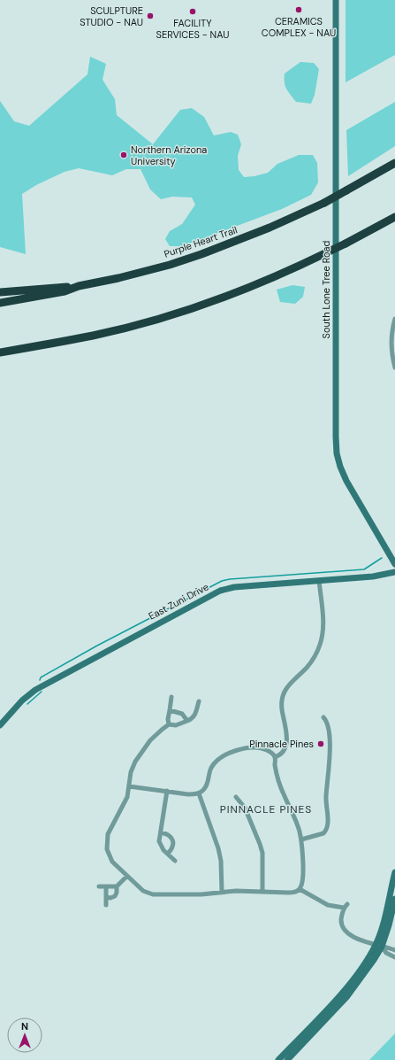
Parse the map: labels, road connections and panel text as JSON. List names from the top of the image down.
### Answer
{
  "streets": {
    "highway": ["Purple Heart Trail"],
    "main road": ["South Lone Tree Road", "East Zuni Drive"]
  },
  "districts": ["PINNACLE PINES"],
  "places": [
    "CERAMICS COMPLEX - NAU",
    "FACILITY SERVICES - NAU",
    "SCULPTURE STUDIO - NAU",
    "Northern Arizona University",
    "Pinnacle Pines"
  ],
  "north": "top"
}
